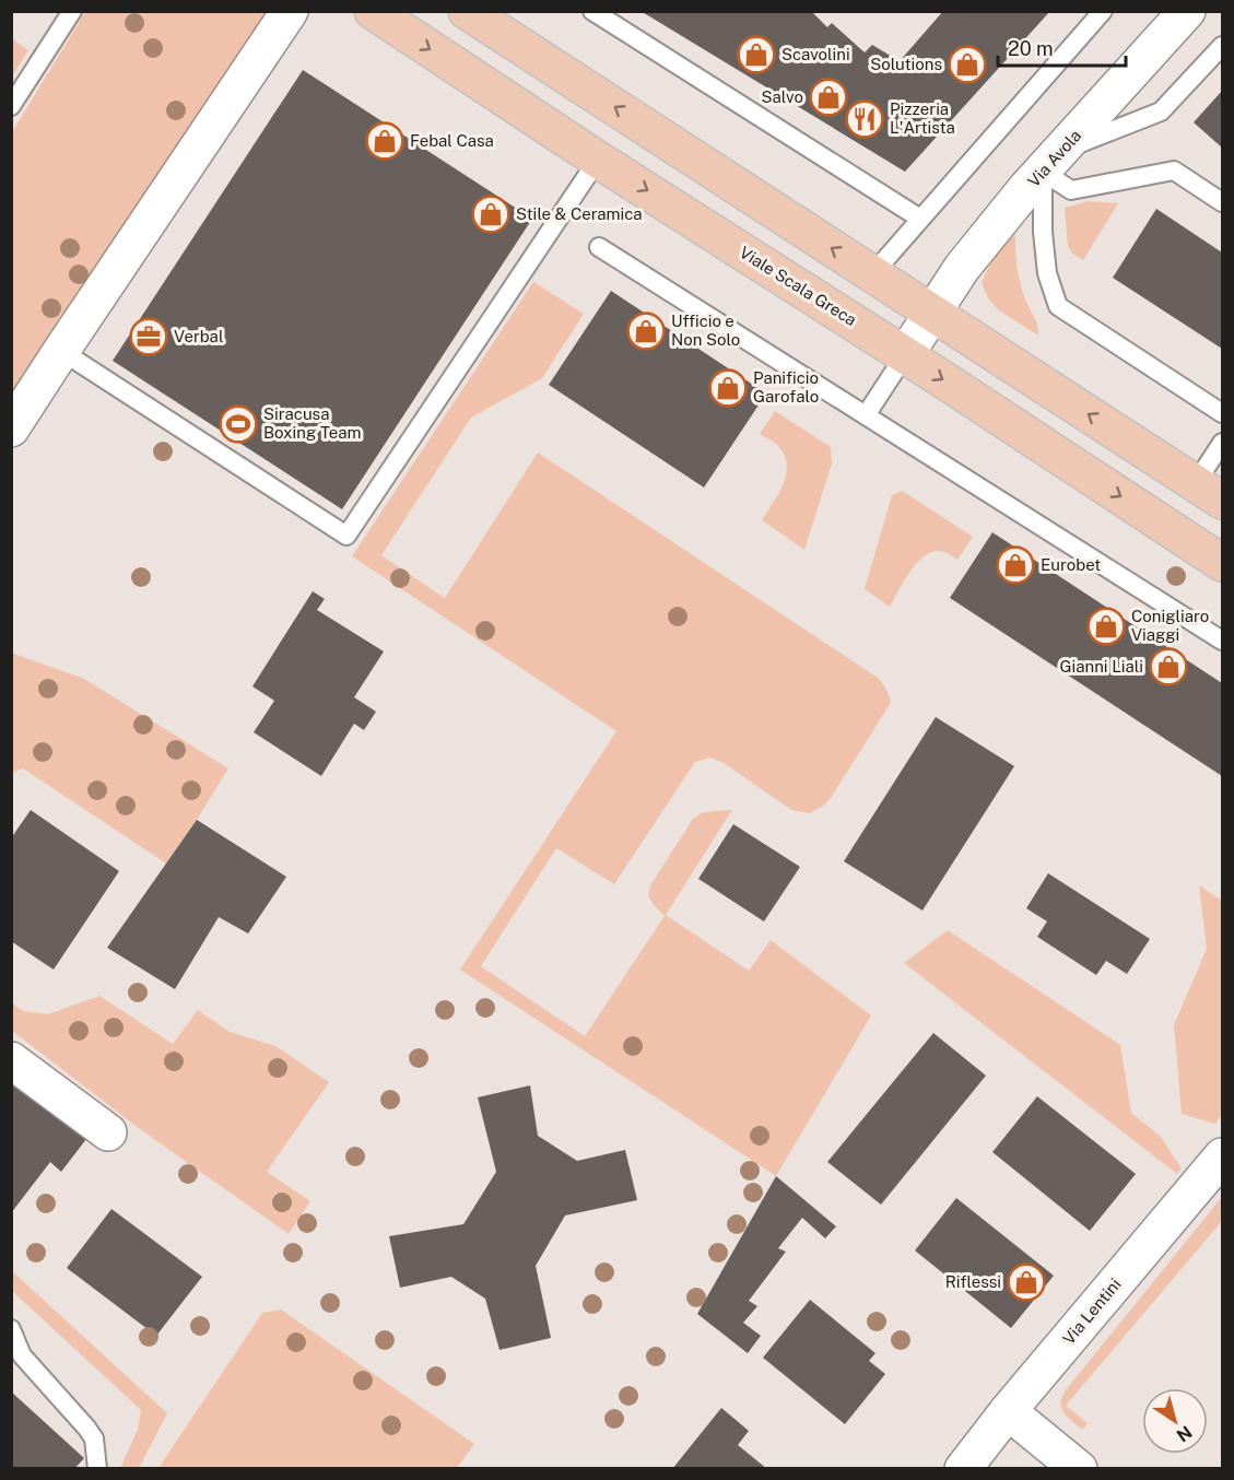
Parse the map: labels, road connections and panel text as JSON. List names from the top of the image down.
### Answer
{
  "streets": {
    "main road": ["Viale Scala Greca"],
    "street": ["Via Avola", "Via Lentini"]
  },
  "crossings": [
    ["Via Avola", "Viale Scala Greca"]
  ],
  "places": {
    "shop": [
      "Scavolini",
      "Solutions",
      "Salvo",
      "Febal Casa",
      "Stile & Ceramica",
      "Ufficio e Non Solo",
      "Panificio Garofalo",
      "Eurobet",
      "Conigliaro Viaggi",
      "Gianni Liali",
      "Riflessi"
    ],
    "restaurant": ["Pizzeria L'Artista"],
    "office": ["Verbal"],
    "sports": ["Siracusa Boxing Team"]
  },
  "scale_bar": "20 m",
  "north": "bottom right"
}
